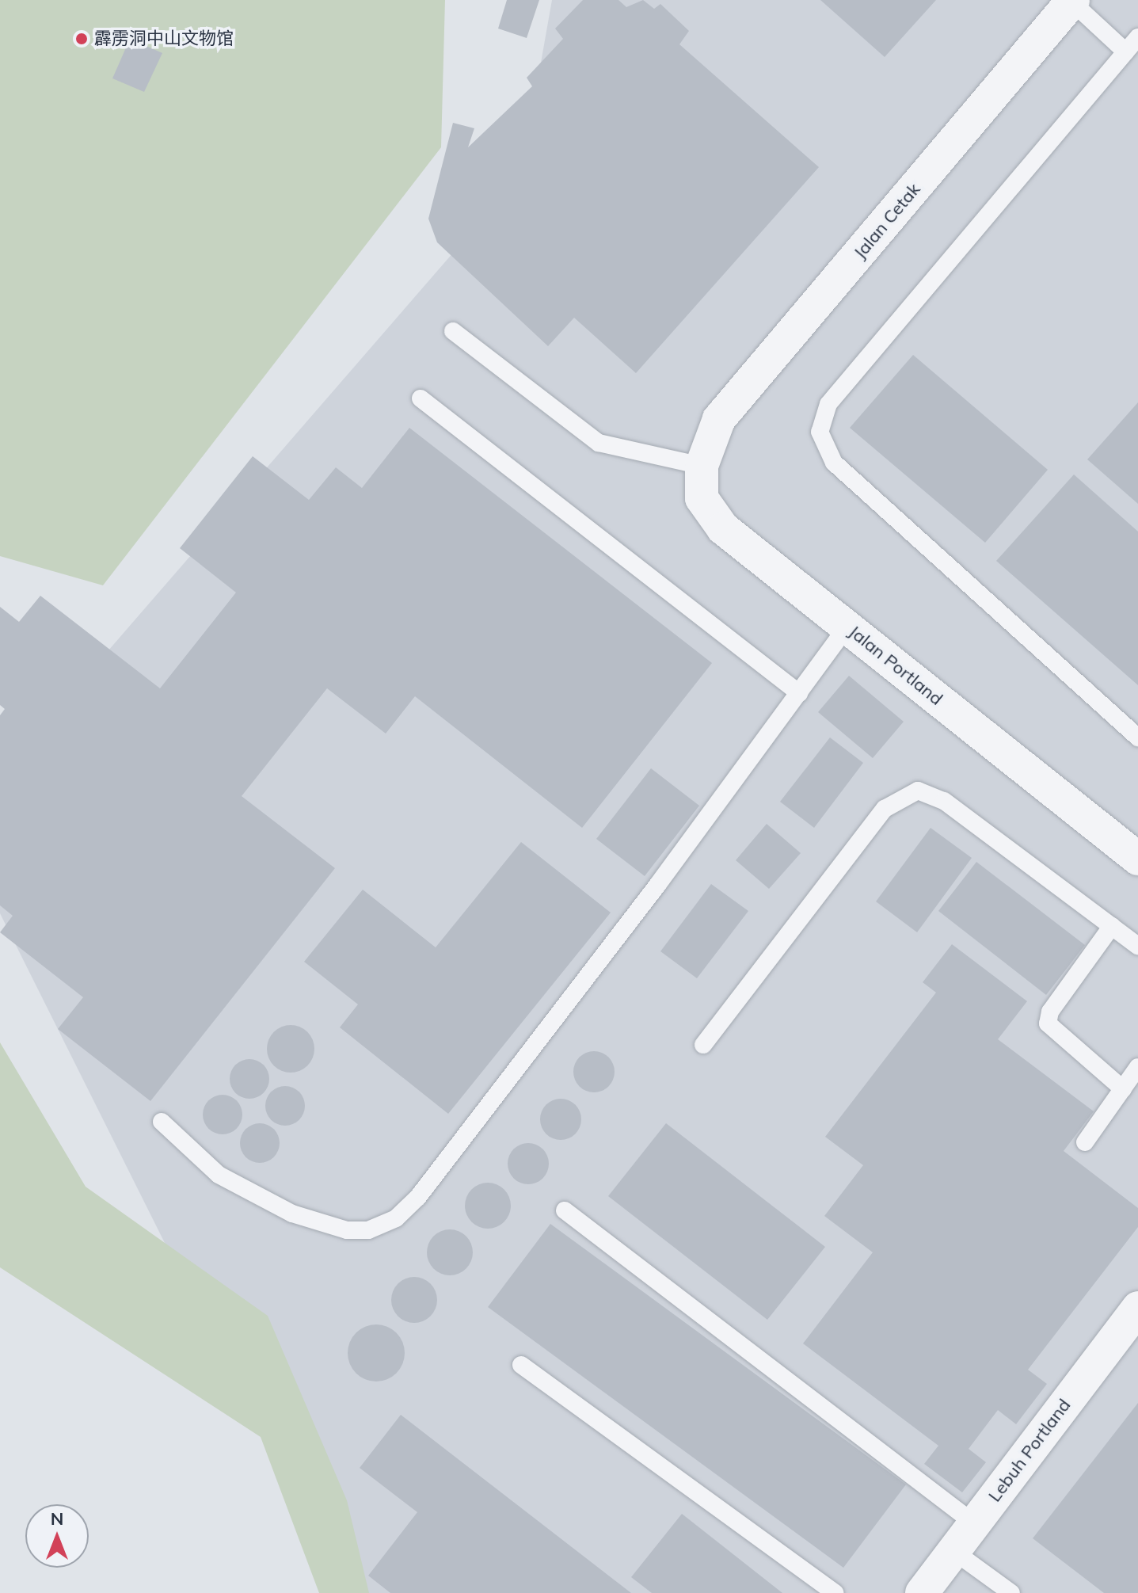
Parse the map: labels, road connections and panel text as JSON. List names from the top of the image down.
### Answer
{
  "streets": {
    "street": ["Jalan Cetak", "Jalan Portland", "Lebuh Portland"]
  },
  "crossings": [
    ["Jalan Cetak", "Jalan Portland"]
  ],
  "places": ["霹雳洞中山文物馆"],
  "north": "top"
}
